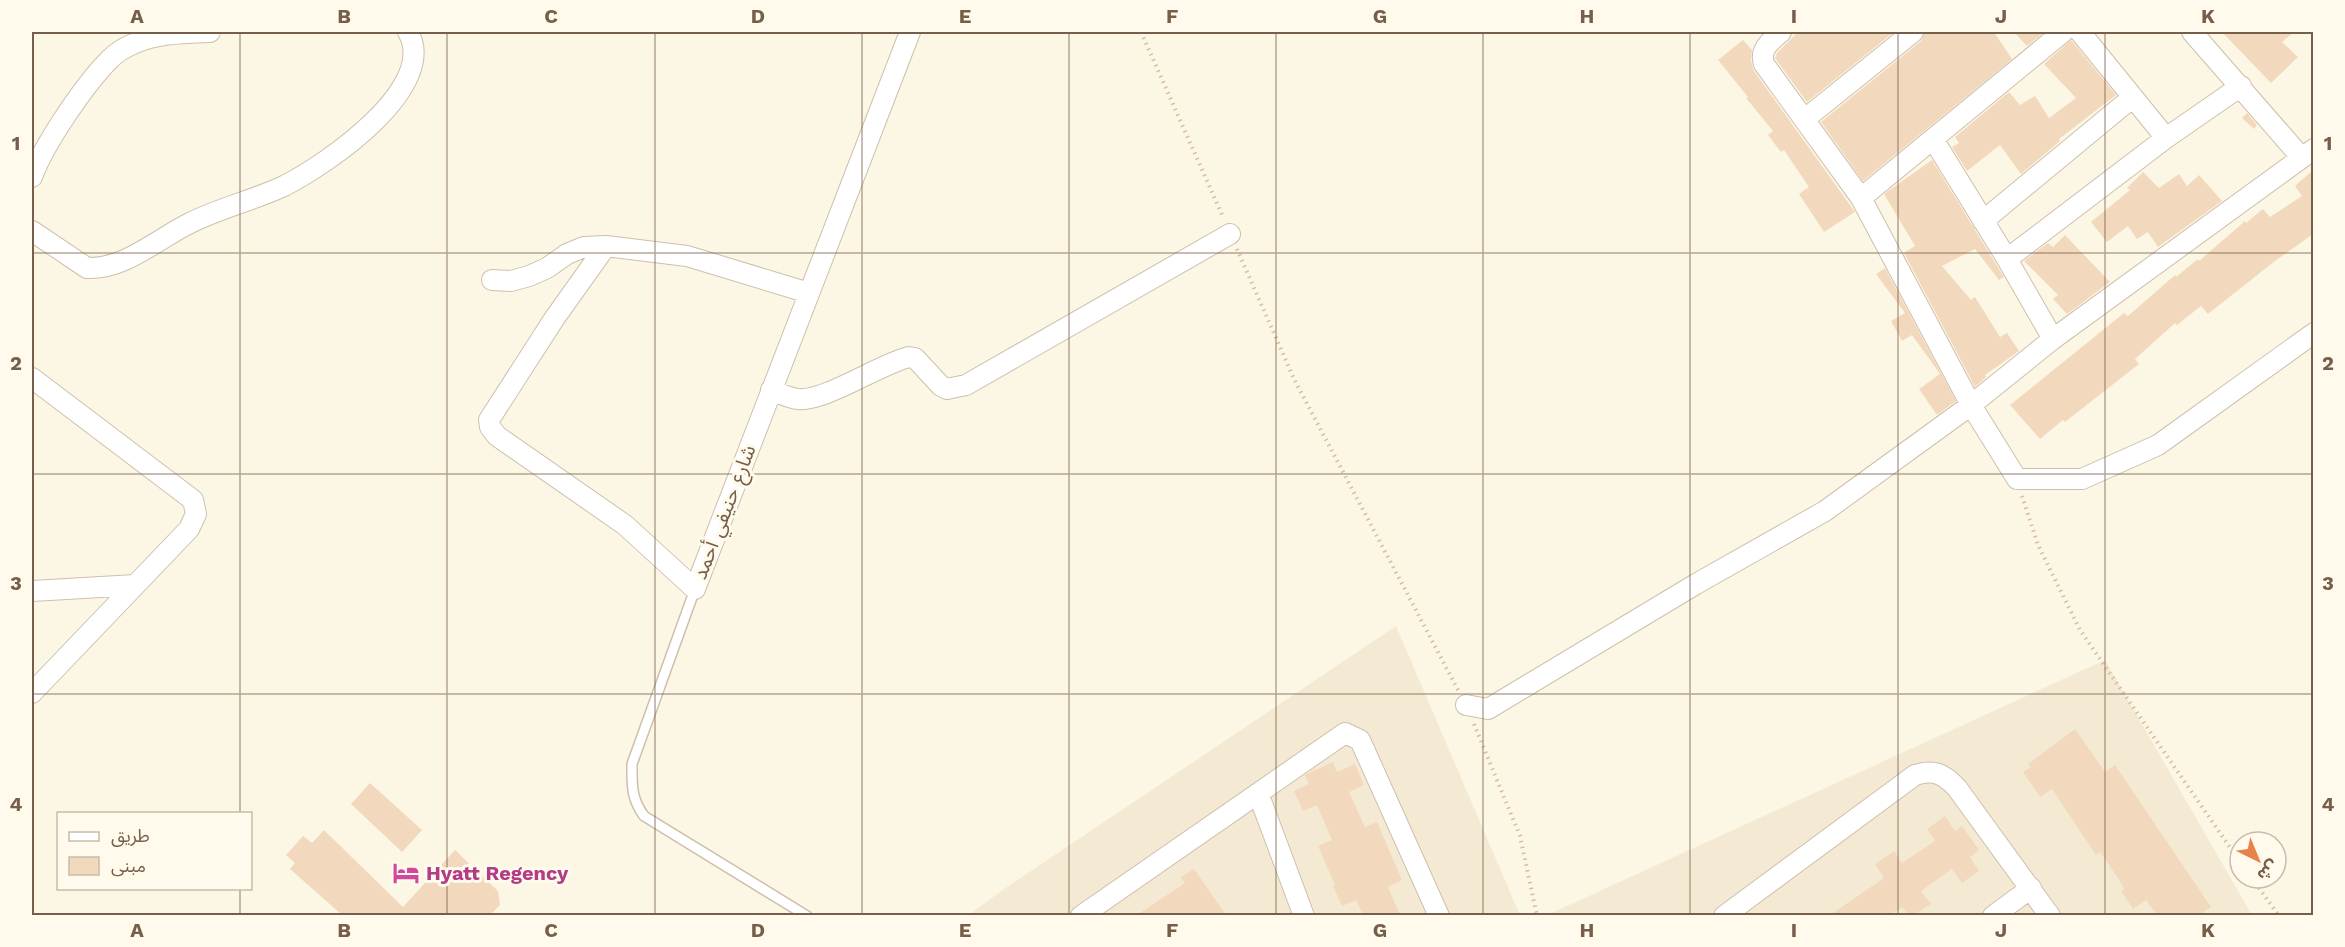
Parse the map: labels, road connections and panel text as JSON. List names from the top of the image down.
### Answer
{
  "streets": {
    "street": ["شارع حنيفي أحمد"]
  },
  "places": {
    "hotel": ["Hyatt Regency"]
  },
  "legend": ["طريق", "مبنى"],
  "north": "bottom right",
  "grid": {
    "columns": [
      "A",
      "B",
      "C",
      "D",
      "E",
      "F",
      "G",
      "H",
      "I",
      "J",
      "K"
    ],
    "rows": [
      "1",
      "2",
      "3",
      "4"
    ]
  }
}
